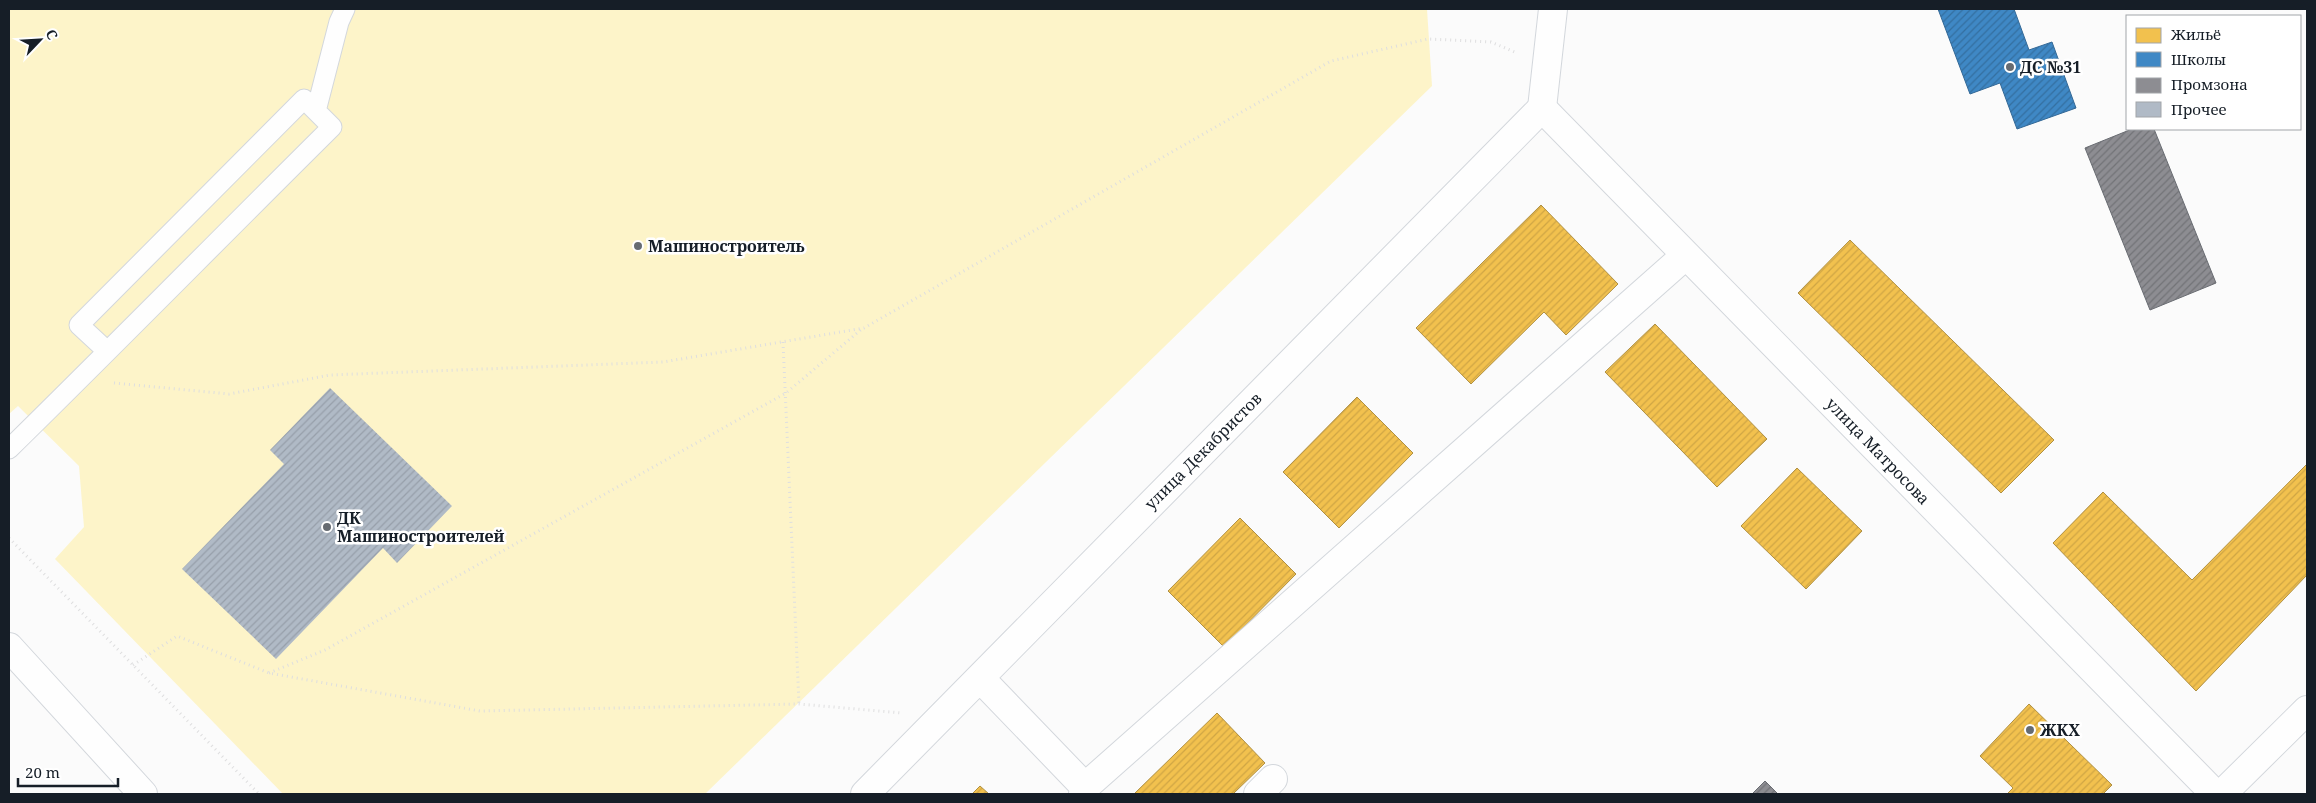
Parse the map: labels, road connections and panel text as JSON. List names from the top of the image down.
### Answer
{
  "streets": {
    "street": ["улица Декабристов", "улица Матросова"]
  },
  "crossings": [
    ["улица Декабристов", "улица Матросова"]
  ],
  "places": [
    "ДС №31",
    "Машиностроитель",
    "ДК Машиностроителей",
    "ЖКХ"
  ],
  "legend": [
    "Жильё",
    "Школы",
    "Промзона",
    "Прочее"
  ],
  "scale_bar": "20 m",
  "north": "top right"
}
